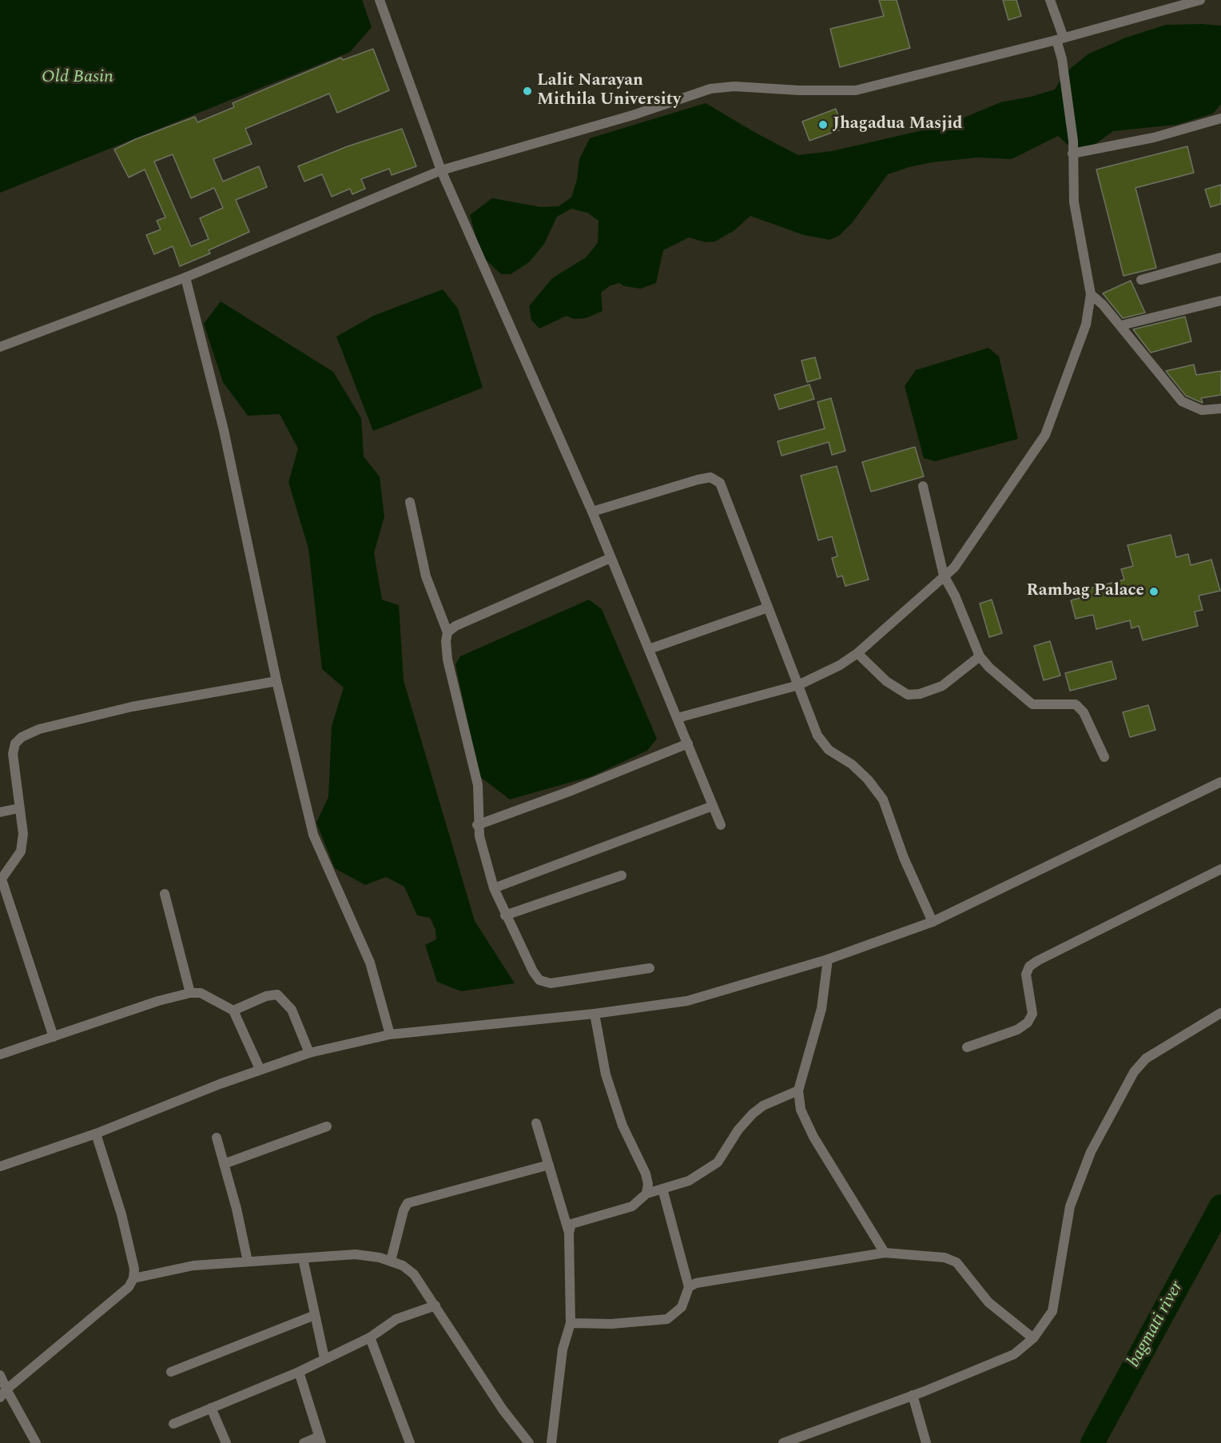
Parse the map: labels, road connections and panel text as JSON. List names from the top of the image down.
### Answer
{
  "water": ["Old Basin", "bagmati river"],
  "places": ["Lalit Narayan Mithila University", "Jhagadua Masjid", "Rambag Palace"]
}
